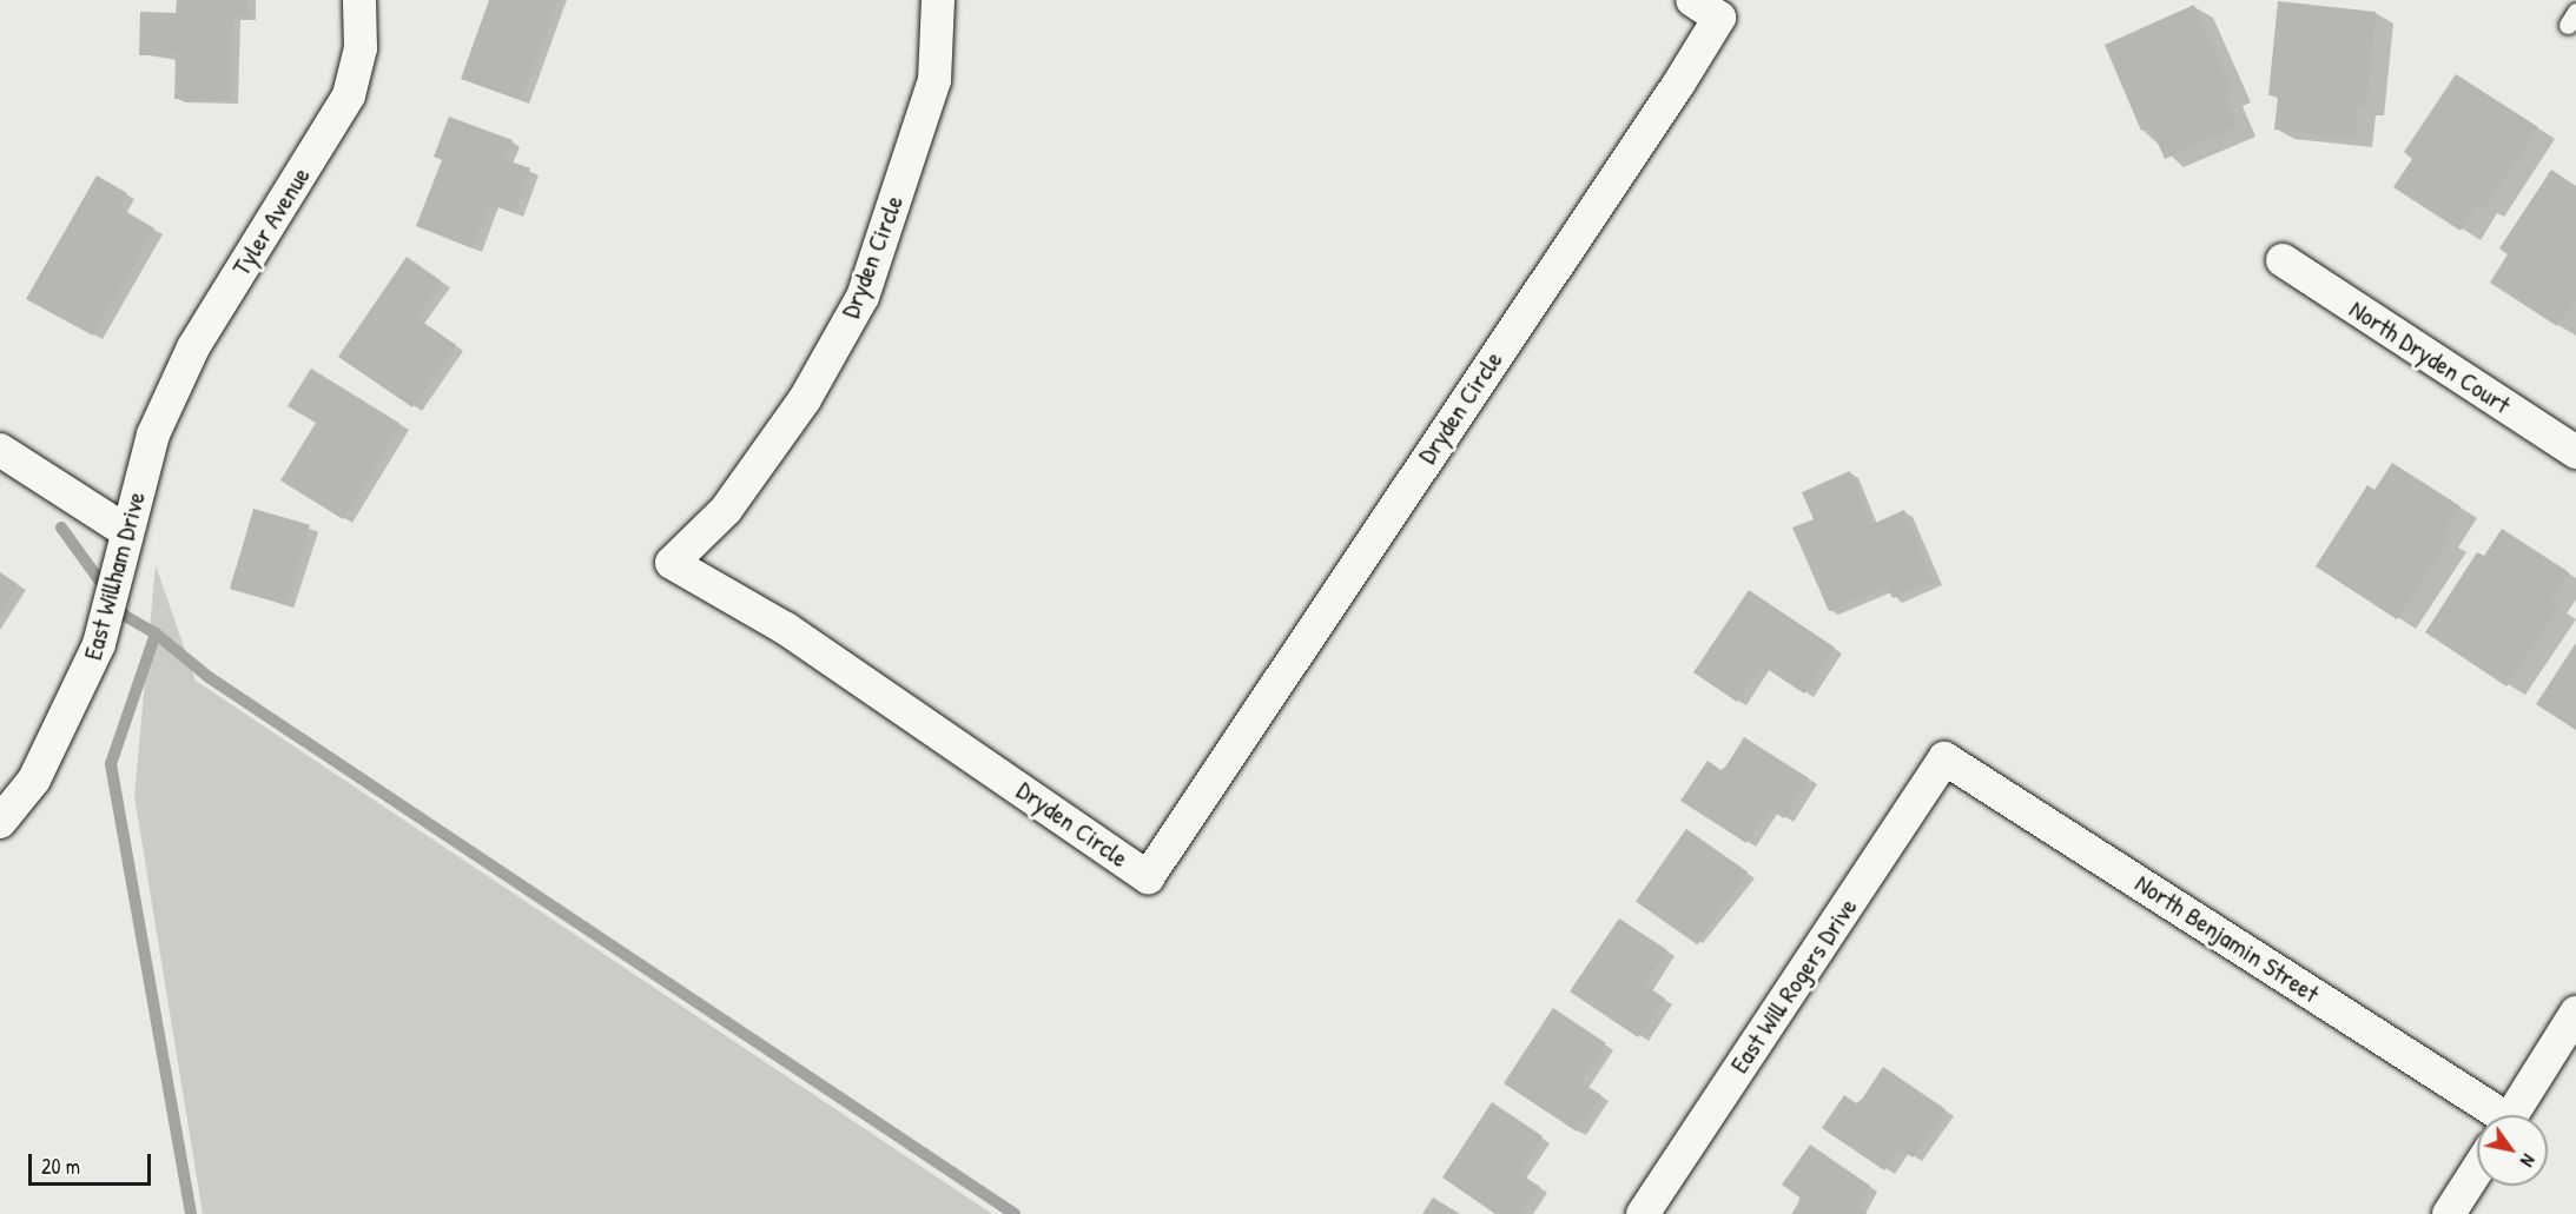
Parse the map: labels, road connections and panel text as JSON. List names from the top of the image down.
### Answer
{
  "streets": {
    "street": [
      "Tyler Avenue",
      "Dryden Circle",
      "North Dryden Court",
      "East Willham Drive",
      "North Benjamin Street",
      "East Will Rogers Drive"
    ]
  },
  "crossings": [
    ["Tyler Avenue", "East Willham Drive"],
    ["North Benjamin Street", "East Will Rogers Drive"]
  ],
  "scale_bar": "20 m",
  "north": "bottom right"
}
